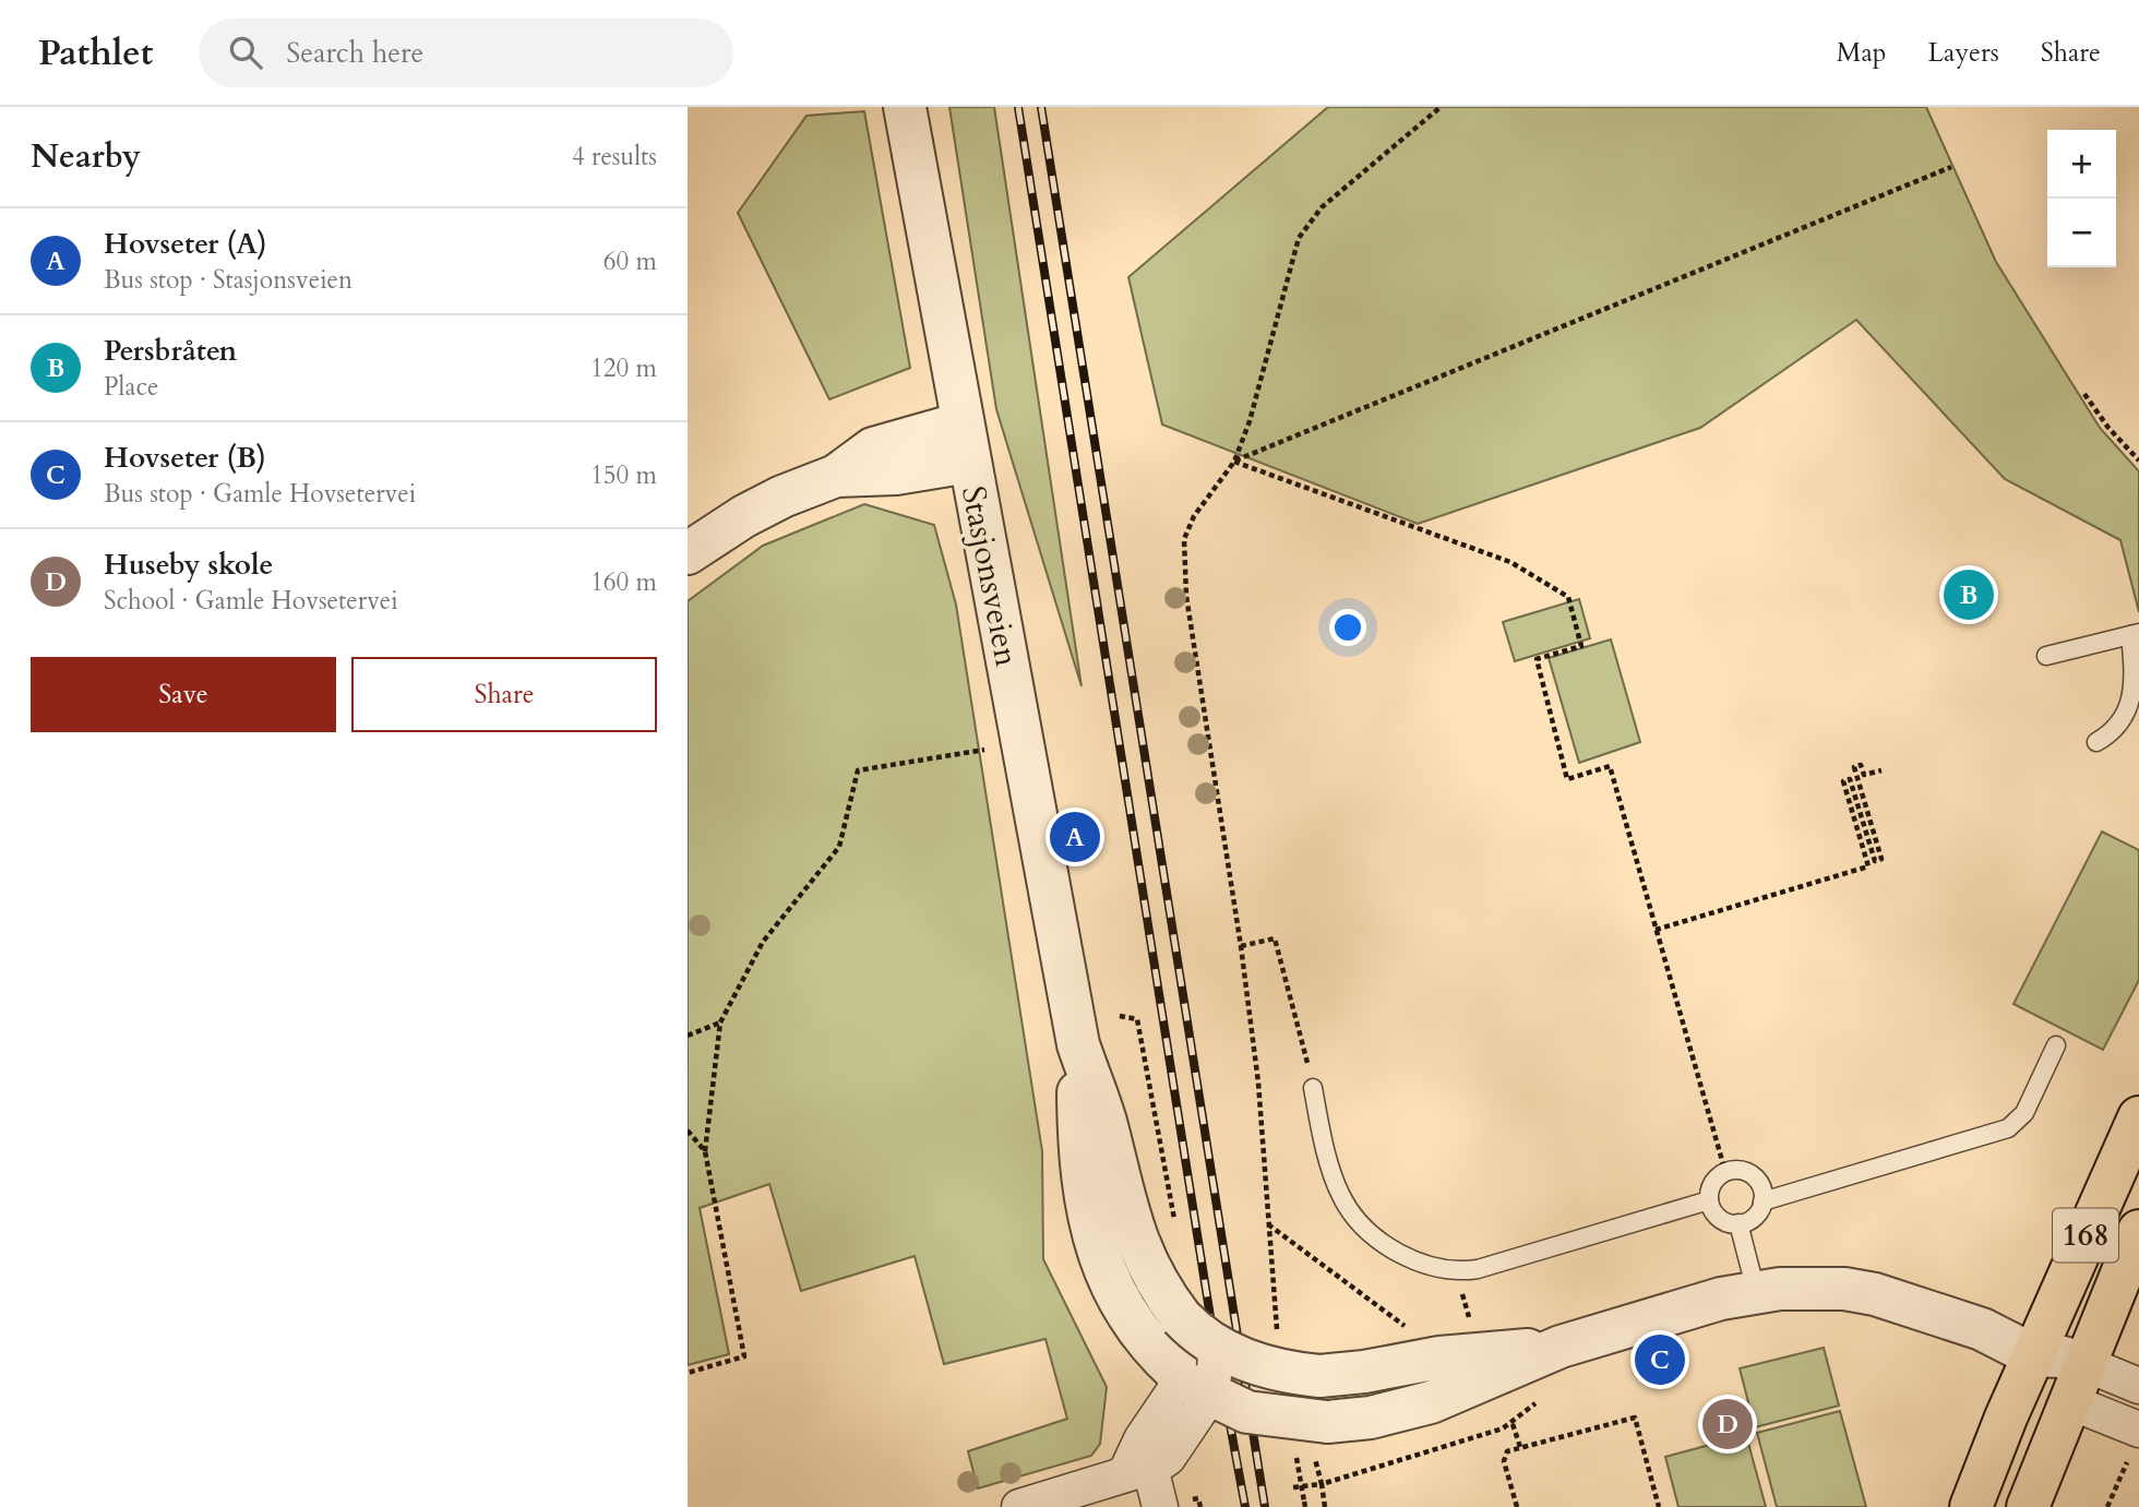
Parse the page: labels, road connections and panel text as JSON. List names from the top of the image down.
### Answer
{
  "streets": {
    "main road": ["168"],
    "street": ["Stasjonsveien"]
  },
  "page": {
    "header": "Pathlet",
    "search": "Search here",
    "nav": ["Map", "Layers", "Share"],
    "heading": ["Nearby", "4 results"],
    "map_buttons": ["+", "−"],
    "list": [
      {
        "mark": "A",
        "name": "Hovseter (A)",
        "note": "Bus stop · Stasjonsveien",
        "value": "60 m"
      },
      {
        "mark": "B",
        "name": "Persbråten",
        "note": "Place",
        "value": "120 m"
      },
      {
        "mark": "C",
        "name": "Hovseter (B)",
        "note": "Bus stop · Gamle Hovsetervei",
        "value": "150 m"
      },
      {
        "mark": "D",
        "name": "Huseby skole",
        "note": "School · Gamle Hovsetervei",
        "value": "160 m"
      }
    ],
    "pins": [
      "B",
      "A",
      "C",
      "D"
    ],
    "buttons": ["Save", "Share"]
  }
}
